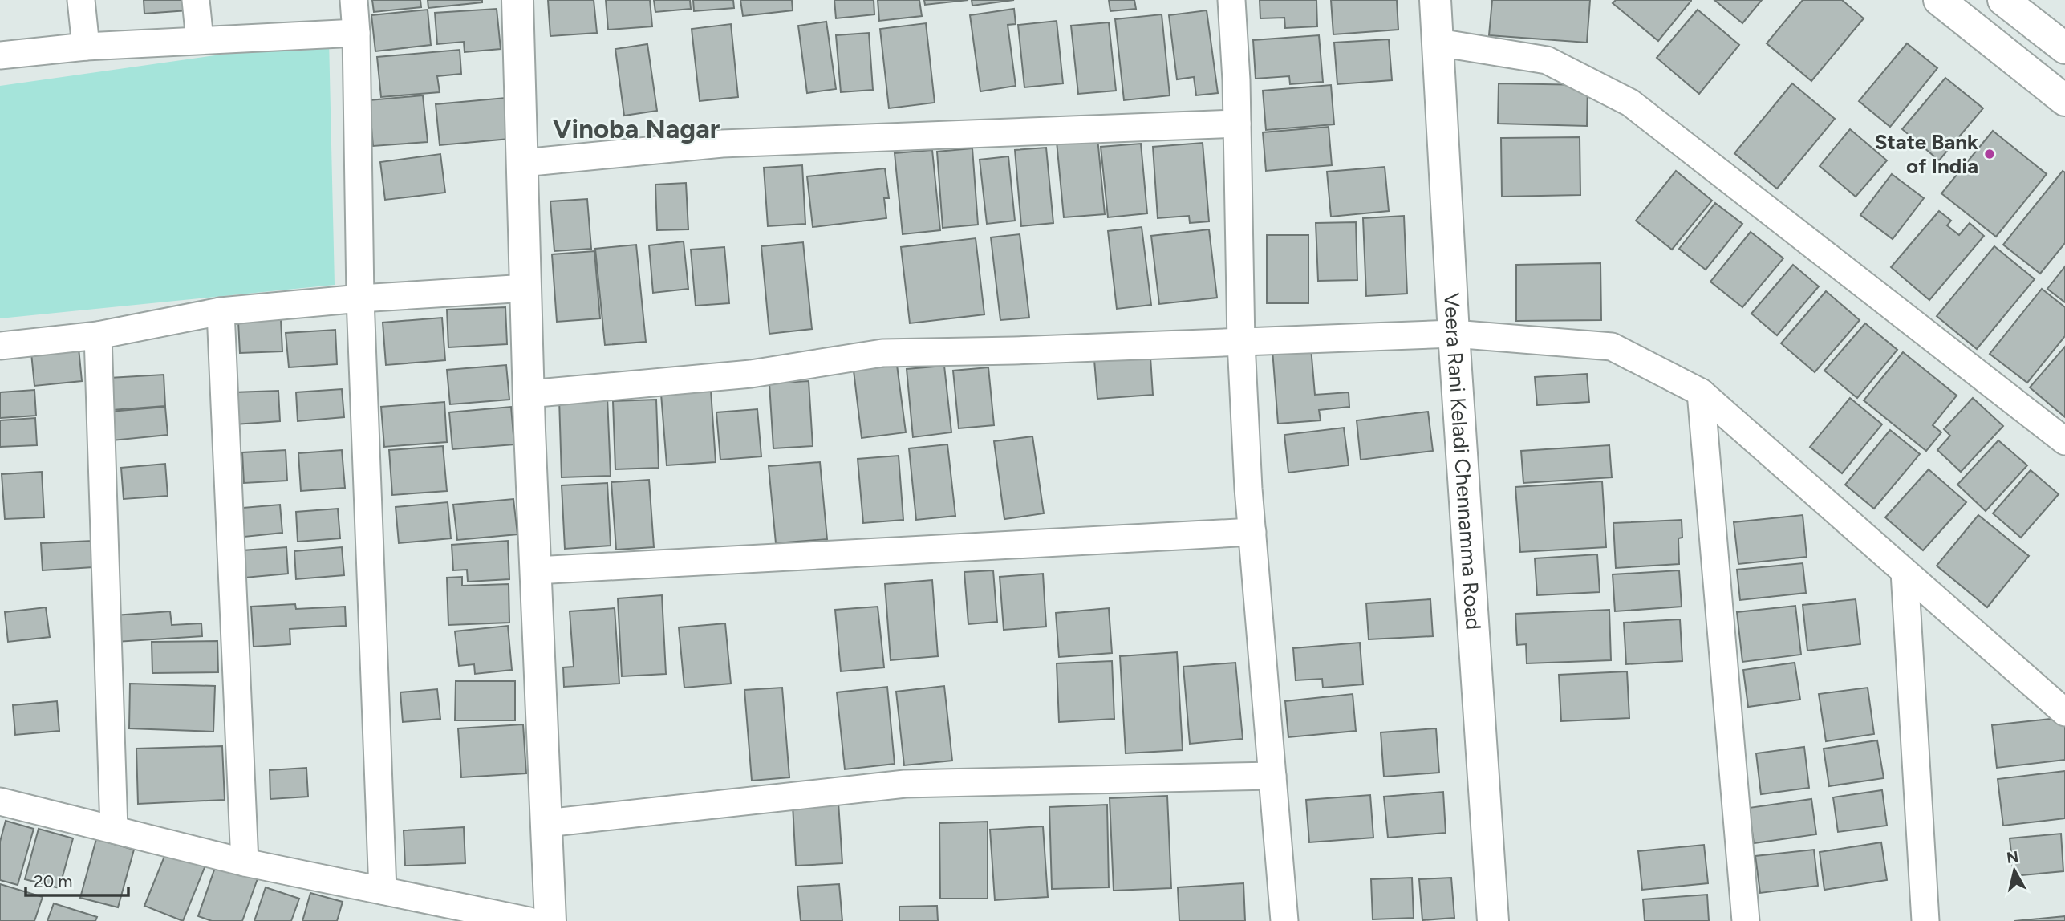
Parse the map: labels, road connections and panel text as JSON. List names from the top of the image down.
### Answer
{
  "streets": {
    "main road": ["Veera Rani Keladi Chennamma Road"]
  },
  "districts": ["Vinoba Nagar"],
  "places": ["State Bank of India"],
  "scale_bar": "20 m",
  "north": "top"
}
